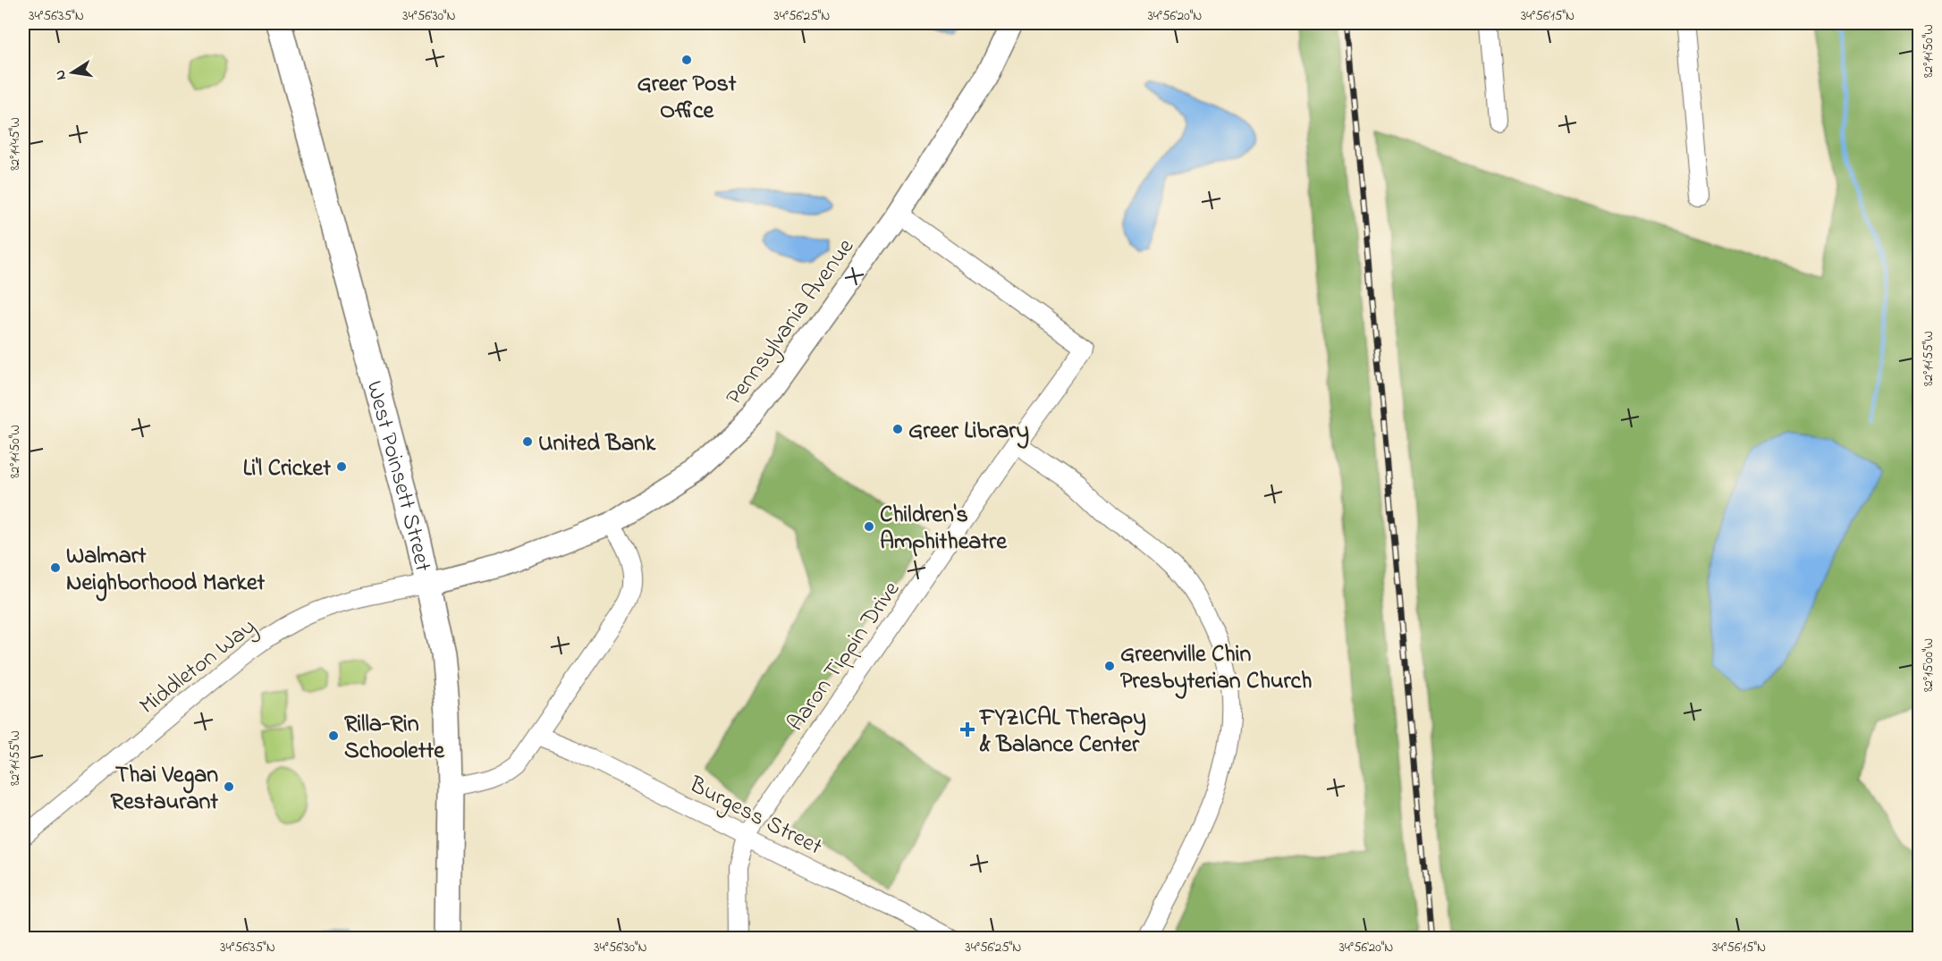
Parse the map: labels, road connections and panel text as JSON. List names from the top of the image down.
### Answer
{
  "streets": {
    "main road": ["West Poinsett Street"],
    "street": [
      "Pennsylvania Avenue",
      "Aaron Tippin Drive",
      "Middleton Way",
      "Burgess Street"
    ]
  },
  "crossings": [
    ["Pennsylvania Avenue", "West Poinsett Street"],
    ["Pennsylvania Avenue", "Aaron Tippin Drive"],
    ["Pennsylvania Avenue", "Middleton Way"],
    ["West Poinsett Street", "Middleton Way"],
    ["Aaron Tippin Drive", "Burgess Street"]
  ],
  "places": {
    "other": [
      "Greer Post Office",
      "Greer Library",
      "United Bank",
      "Li'l Cricket",
      "Children's Amphitheatre",
      "Walmart Neighborhood Market",
      "Greenville Chin Presbyterian Church",
      "Rilla-Rin Schoolette",
      "Thai Vegan Restaurant"
    ],
    "health": ["FYZICAL Therapy & Balance Center"]
  },
  "north": "left",
  "coordinates": [
    "34°56'35\"N",
    "34°56'30\"N",
    "34°56'25\"N",
    "34°56'20\"N",
    "34°56'15\"N",
    "82°14'50\"W",
    "82°14'45\"W",
    "82°14'55\"W",
    "82°15'00\"W"
  ]
}
